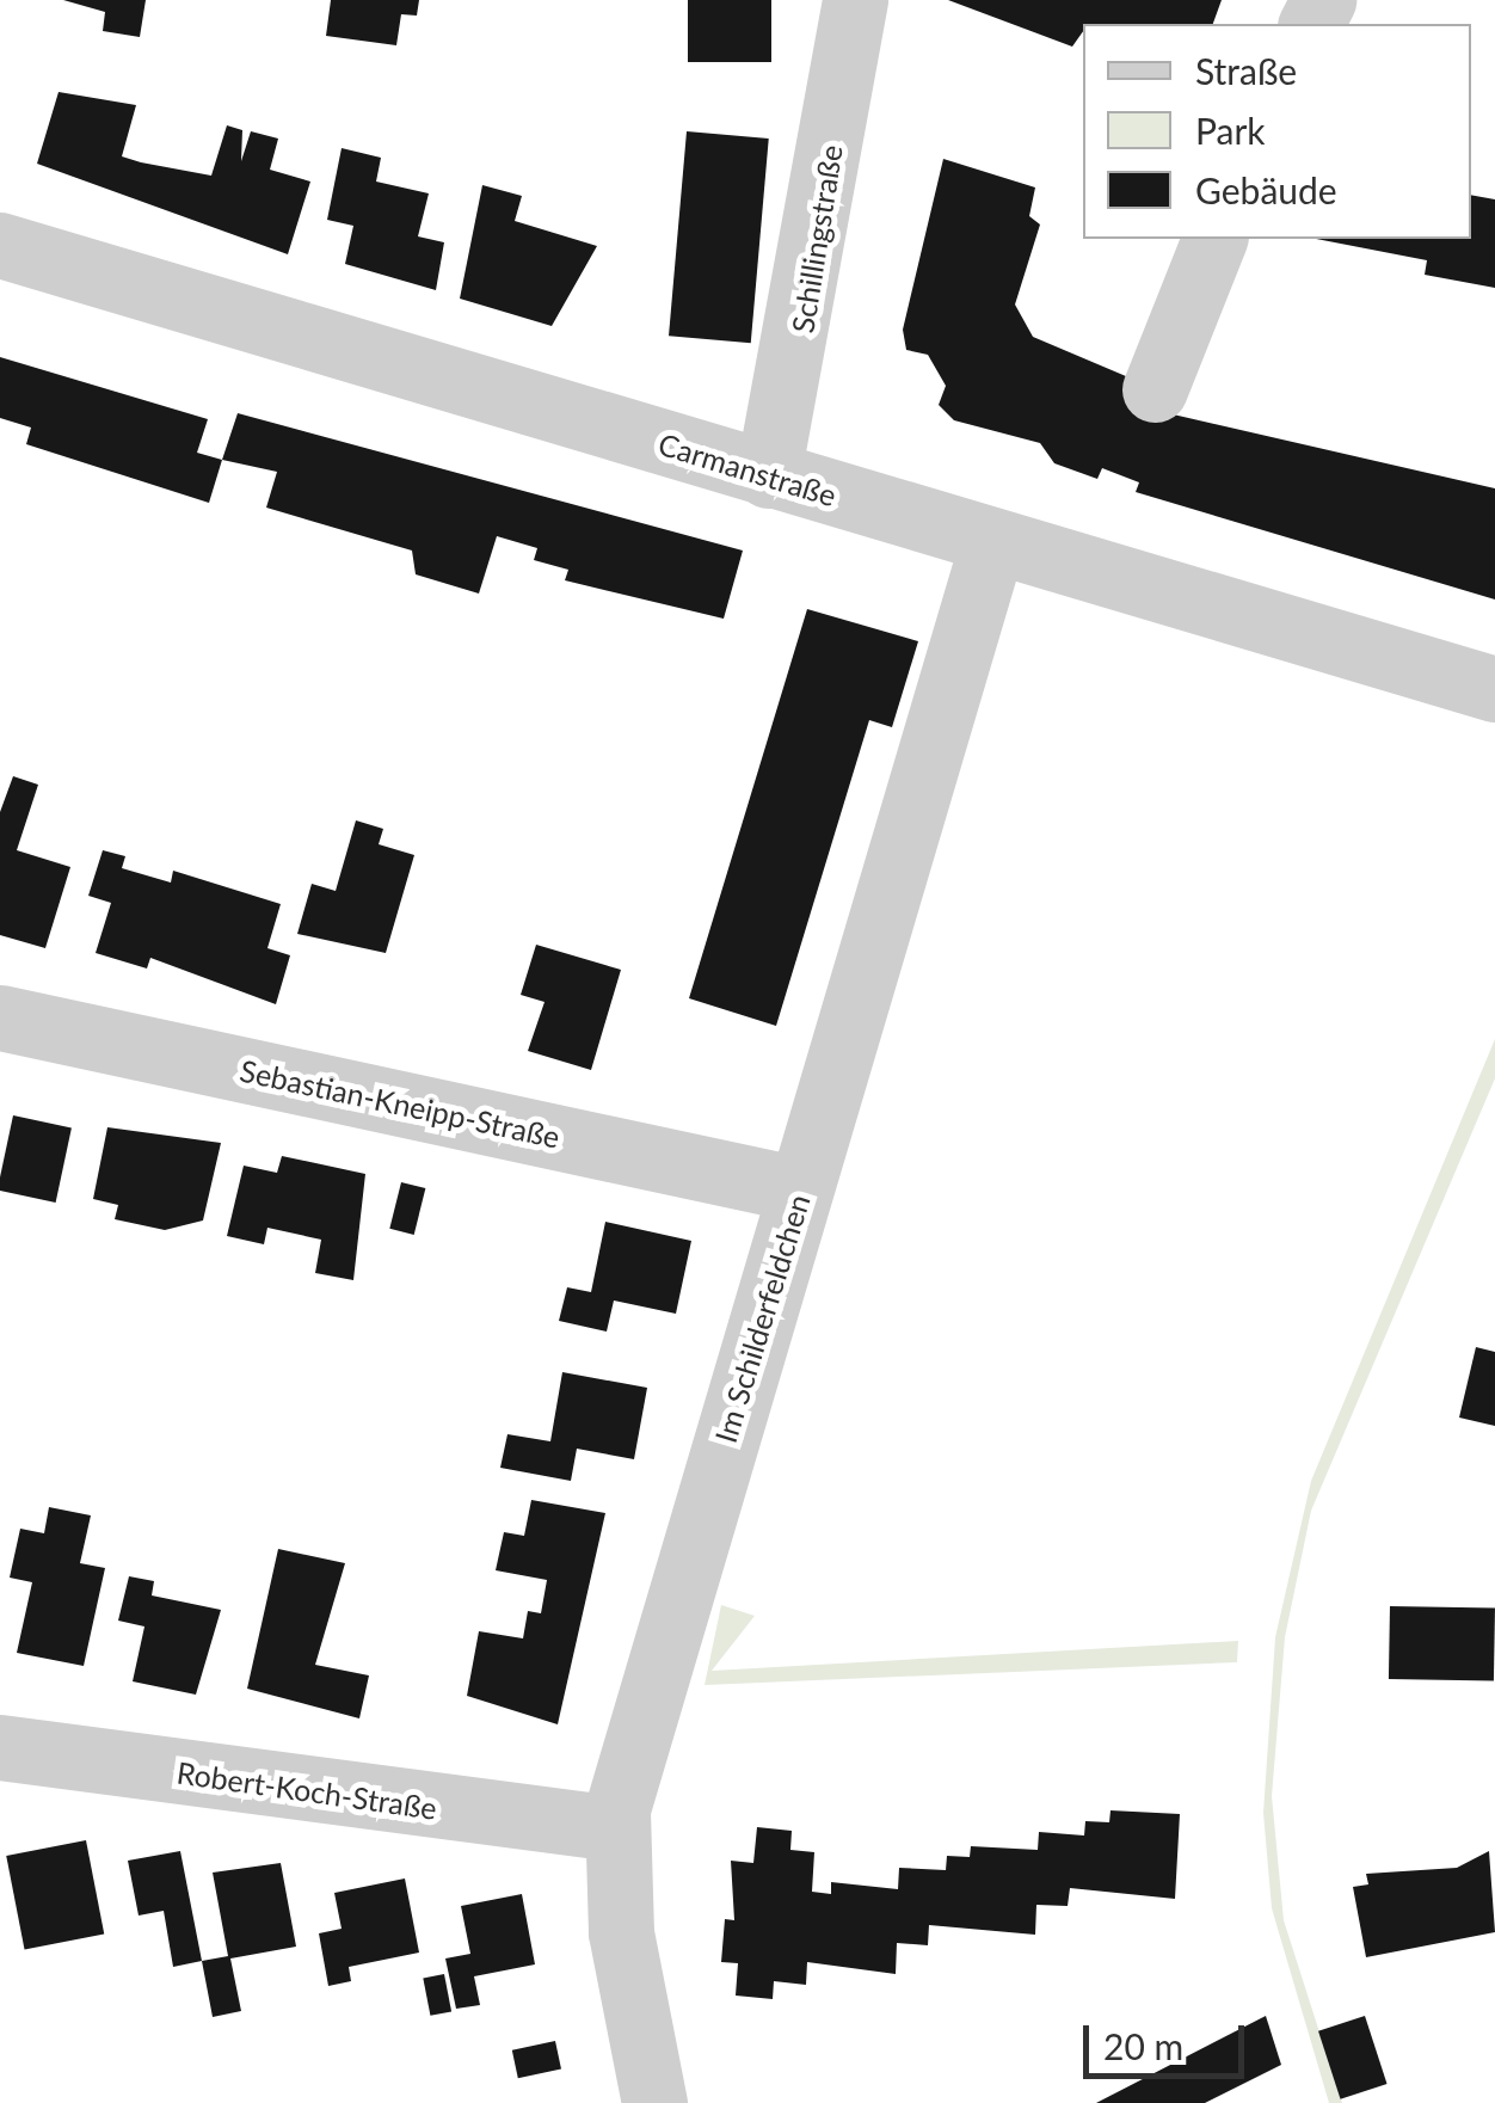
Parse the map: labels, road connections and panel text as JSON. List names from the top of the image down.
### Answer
{
  "streets": {
    "street": [
      "Schillingstraße",
      "Carmanstraße",
      "Sebastian-Kneipp-Straße",
      "Im Schilderfeldchen",
      "Robert-Koch-Straße"
    ]
  },
  "crossings": [
    ["Schillingstraße", "Carmanstraße"],
    ["Carmanstraße", "Im Schilderfeldchen"],
    ["Sebastian-Kneipp-Straße", "Im Schilderfeldchen"],
    ["Im Schilderfeldchen", "Robert-Koch-Straße"]
  ],
  "legend": ["Straße", "Park", "Gebäude"],
  "scale_bar": "20 m"
}
